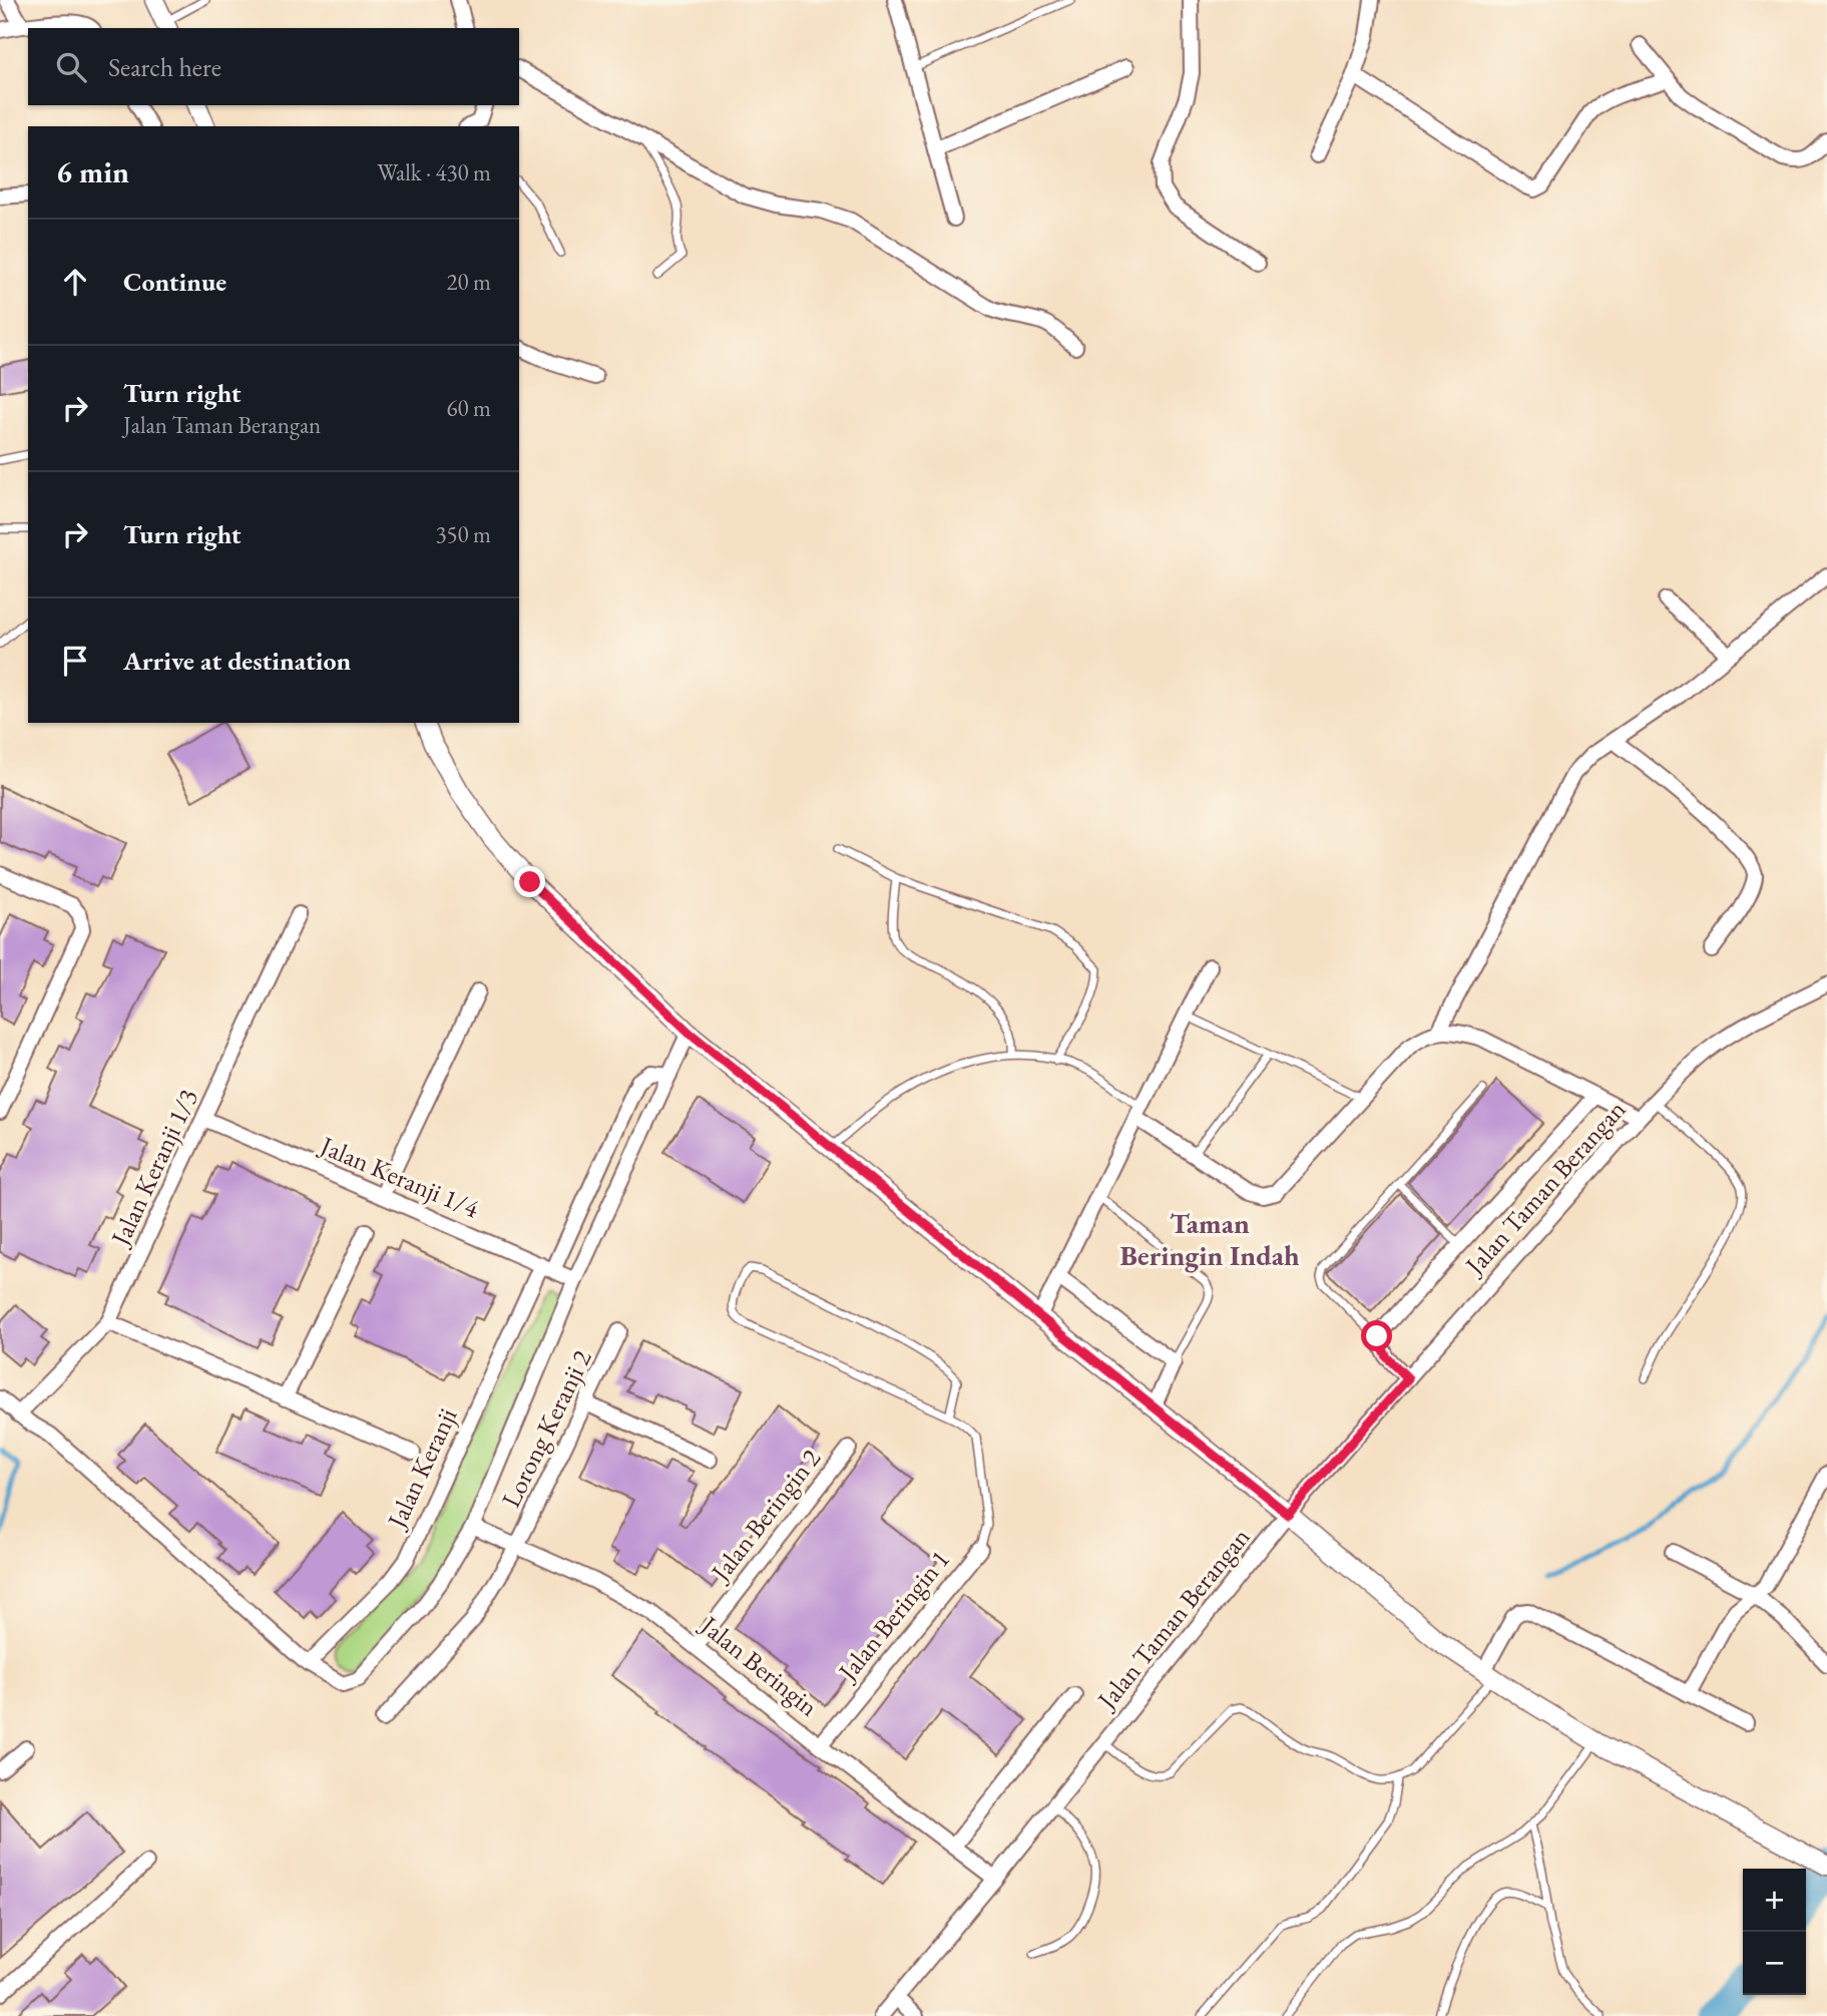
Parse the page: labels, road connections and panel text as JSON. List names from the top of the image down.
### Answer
{
  "streets": {
    "street": [
      "Jalan Keranji 1/3",
      "Jalan Keranji 1/4",
      "Jalan Taman Berangan",
      "Lorong Keranji 2",
      "Jalan Keranji",
      "Jalan Beringin 2",
      "Jalan Beringin 1",
      "Jalan Beringin"
    ]
  },
  "crossings": [
    ["Jalan Keranji 1/3", "Jalan Keranji 1/4"],
    ["Jalan Keranji 1/4", "Jalan Keranji"],
    ["Jalan Taman Berangan", "Jalan Beringin"],
    ["Lorong Keranji 2", "Jalan Beringin"],
    ["Jalan Beringin 2", "Jalan Beringin"],
    ["Jalan Beringin 1", "Jalan Beringin"]
  ],
  "districts": ["Taman Beringin Indah"],
  "page": {
    "search": "Search here",
    "heading": ["6 min", "Walk · 430 m"],
    "list": [
      ["Continue", "20 m"],
      ["Turn right", "Jalan Taman Berangan", "60 m"],
      ["Turn right", "350 m"],
      "Arrive at destination"
    ],
    "map_buttons": ["+", "−"]
  }
}
